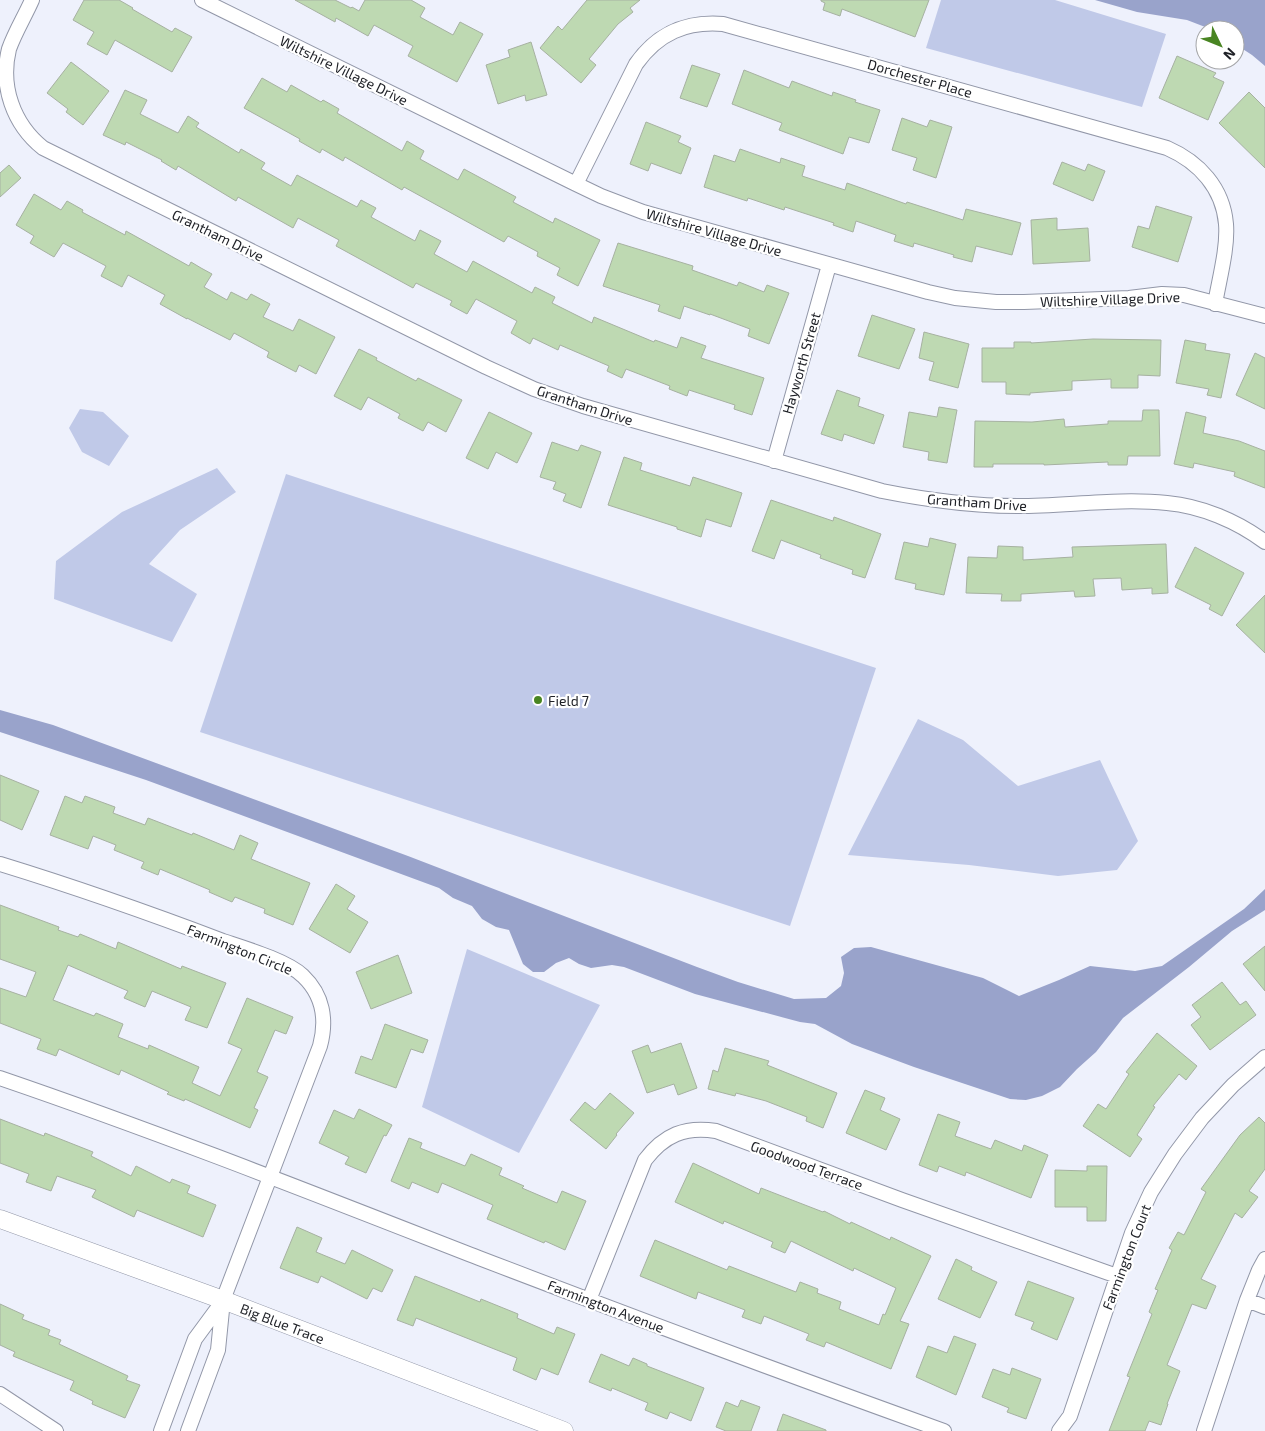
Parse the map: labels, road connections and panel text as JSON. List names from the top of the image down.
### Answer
{
  "streets": {
    "street": [
      "Wiltshire Village Drive",
      "Dorchester Place",
      "Grantham Drive",
      "Hayworth Street",
      "Farmington Circle",
      "Goodwood Terrace",
      "Farmington Court",
      "Farmington Avenue",
      "Big Blue Trace"
    ]
  },
  "crossings": [
    ["Wiltshire Village Drive", "Dorchester Place"],
    ["Wiltshire Village Drive", "Hayworth Street"],
    ["Grantham Drive", "Hayworth Street"],
    ["Farmington Circle", "Farmington Avenue"],
    ["Farmington Circle", "Big Blue Trace"],
    ["Goodwood Terrace", "Farmington Court"],
    ["Goodwood Terrace", "Farmington Avenue"]
  ],
  "places": ["Field 7"],
  "north": "bottom right"
}
